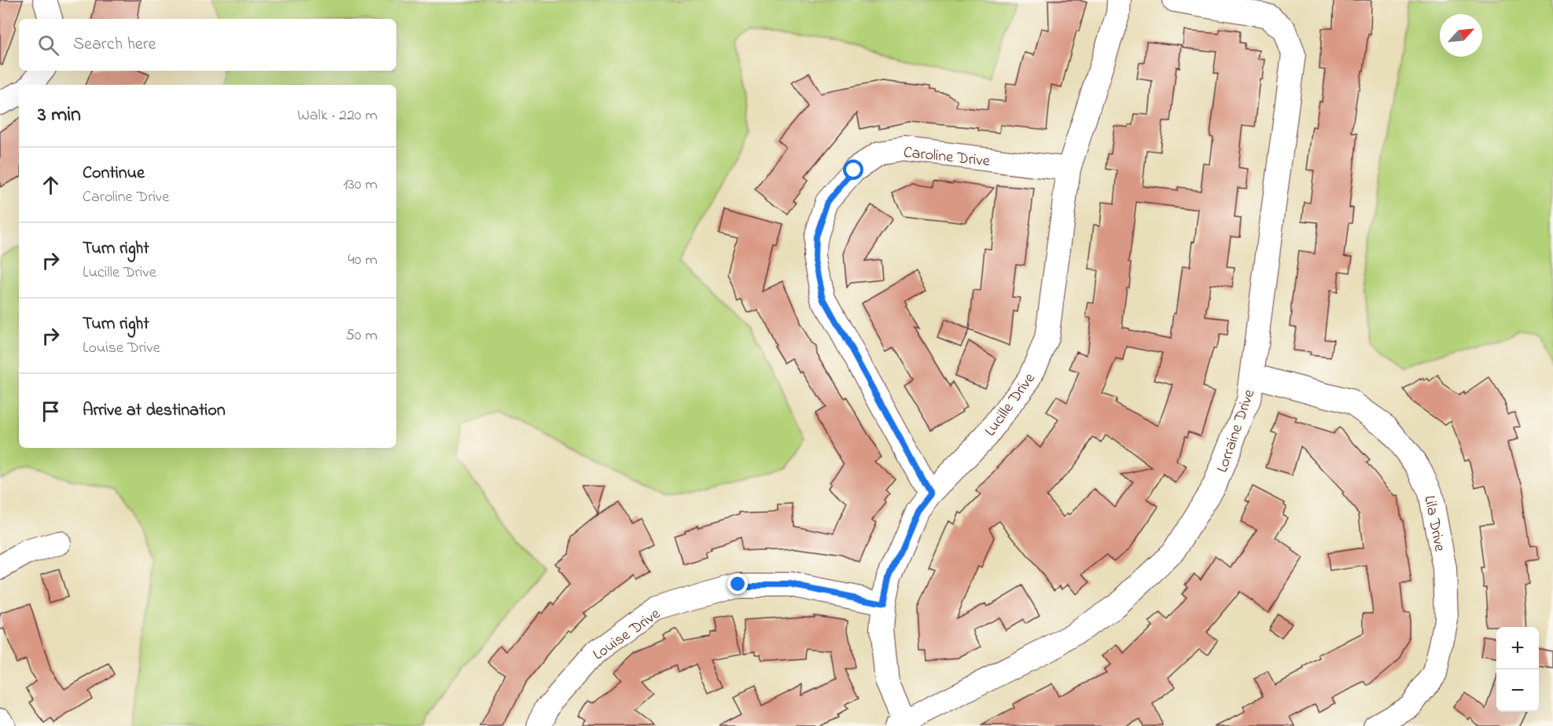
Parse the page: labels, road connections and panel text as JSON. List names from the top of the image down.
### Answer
{
  "streets": {
    "street": [
      "Caroline Drive",
      "Lucille Drive",
      "Lorraine Drive",
      "Lila Drive",
      "Louise Drive"
    ]
  },
  "crossings": [
    ["Caroline Drive", "Lucille Drive"],
    ["Lucille Drive", "Lorraine Drive"],
    ["Lucille Drive", "Louise Drive"],
    ["Lorraine Drive", "Lila Drive"]
  ],
  "north": "top right",
  "page": {
    "search": "Search here",
    "heading": ["3 min", "Walk · 220 m"],
    "list": [
      ["Continue", "Caroline Drive", "130 m"],
      ["Turn right", "Lucille Drive", "40 m"],
      ["Turn right", "Louise Drive", "50 m"],
      "Arrive at destination"
    ],
    "map_buttons": ["+", "−"]
  }
}
